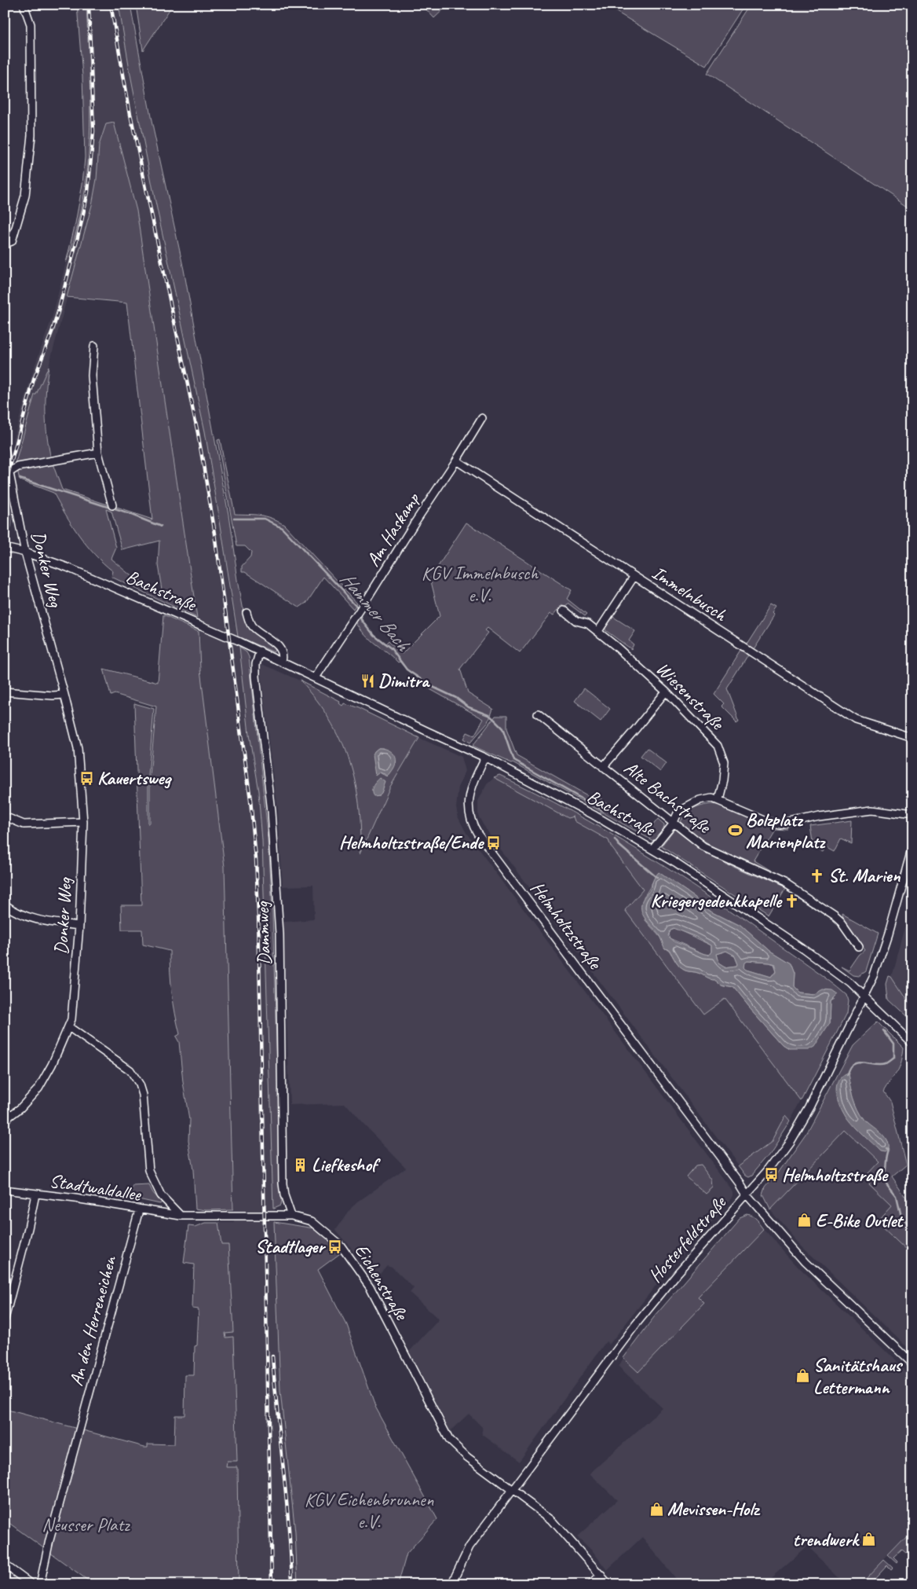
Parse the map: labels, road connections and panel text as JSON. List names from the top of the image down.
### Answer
{
  "streets": {
    "street": [
      "Am Haskamp",
      "Donker Weg",
      "Bachstraße",
      "Immelnbusch",
      "Wiesenstraße",
      "Alte Bachstraße",
      "Helmholtzstraße",
      "Dammweg",
      "Stadtwaldallee",
      "Hosterfeldstraße",
      "Eichenstraße",
      "An den Herreneichen"
    ]
  },
  "crossings": [
    ["Am Haskamp", "Bachstraße"],
    ["Am Haskamp", "Immelnbusch"],
    ["Donker Weg", "Bachstraße"],
    ["Bachstraße", "Helmholtzstraße"],
    ["Bachstraße", "Dammweg"],
    ["Bachstraße", "Hosterfeldstraße"],
    ["Helmholtzstraße", "Hosterfeldstraße"],
    ["Dammweg", "Eichenstraße"],
    ["Stadtwaldallee", "Eichenstraße"],
    ["Stadtwaldallee", "An den Herreneichen"],
    ["Hosterfeldstraße", "Eichenstraße"]
  ],
  "water": ["Hammer Bach"],
  "parks": ["KGV Immelnbusch e.V.", "KGV Eichenbrunnen e.V.", "Neusser Platz"],
  "places": {
    "restaurant": ["Dimitra"],
    "bus stop": [
      "Kauertsweg",
      "Helmholtzstraße/Ende",
      "Helmholtzstraße",
      "Stadtlager"
    ],
    "sports": ["Bolzplatz Marienplatz"],
    "church": ["St. Marien", "Kriegergedenkkapelle"],
    "building": ["Liefkeshof"],
    "shop": [
      "E-Bike Outlet",
      "Sanitätshaus Lettermann",
      "Mevissen-Holz",
      "trendwerk"
    ]
  }
}
